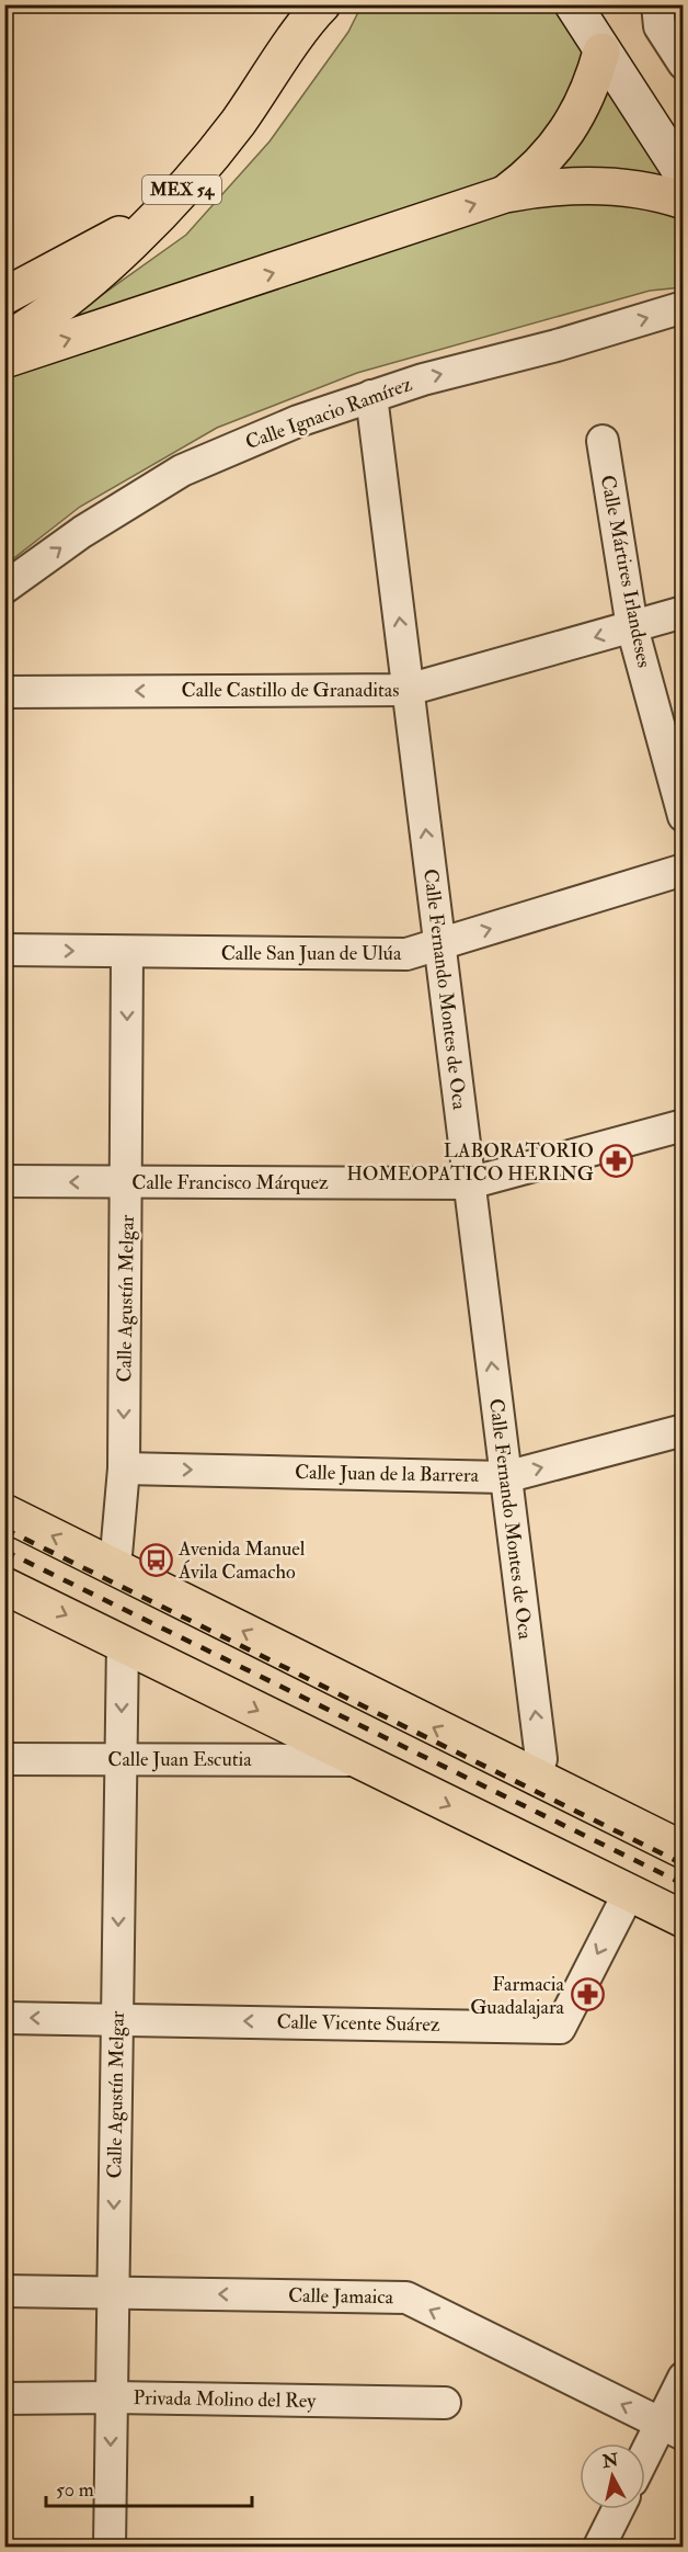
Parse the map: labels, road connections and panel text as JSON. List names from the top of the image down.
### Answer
{
  "streets": {
    "main road": ["MEX 54"],
    "street": [
      "Calle Ignacio Ramírez",
      "Calle Mártires Irlandeses",
      "Calle Castillo de Granaditas",
      "Calle San Juan de Ulúa",
      "Calle Fernando Montes de Oca",
      "Calle Francisco Márquez",
      "Calle Agustín Melgar",
      "Calle Juan de la Barrera",
      "Calle Juan Escutia",
      "Calle Vicente Suárez",
      "Calle Jamaica",
      "Privada Molino del Rey"
    ]
  },
  "crossings": [
    ["Calle Ignacio Ramírez", "Calle Fernando Montes de Oca"],
    ["Calle Mártires Irlandeses", "Calle Castillo de Granaditas"],
    ["Calle Castillo de Granaditas", "Calle Fernando Montes de Oca"],
    ["Calle San Juan de Ulúa", "Calle Fernando Montes de Oca"],
    ["Calle San Juan de Ulúa", "Calle Agustín Melgar"],
    ["Calle Fernando Montes de Oca", "Calle Francisco Márquez"],
    ["Calle Fernando Montes de Oca", "Calle Juan de la Barrera"],
    ["Calle Francisco Márquez", "Calle Agustín Melgar"],
    ["Calle Agustín Melgar", "Calle Juan de la Barrera"],
    ["Calle Agustín Melgar", "Calle Juan Escutia"],
    ["Calle Agustín Melgar", "Calle Vicente Suárez"],
    ["Calle Agustín Melgar", "Calle Jamaica"],
    ["Calle Agustín Melgar", "Privada Molino del Rey"]
  ],
  "one_way": [
    "Calle Ignacio Ramírez",
    "Calle Castillo de Granaditas",
    "Calle San Juan de Ulúa",
    "Calle Fernando Montes de Oca",
    "Calle Agustín Melgar",
    "Calle Juan de la Barrera",
    "Calle Vicente Suárez",
    "Calle Jamaica"
  ],
  "places": {
    "pharmacy": ["LABORATORIO HOMEOPATICO HERING", "Farmacia Guadalajara"],
    "bus stop": ["Avenida Manuel Ávila Camacho"]
  },
  "scale_bar": "50 m",
  "north": "top"
}
